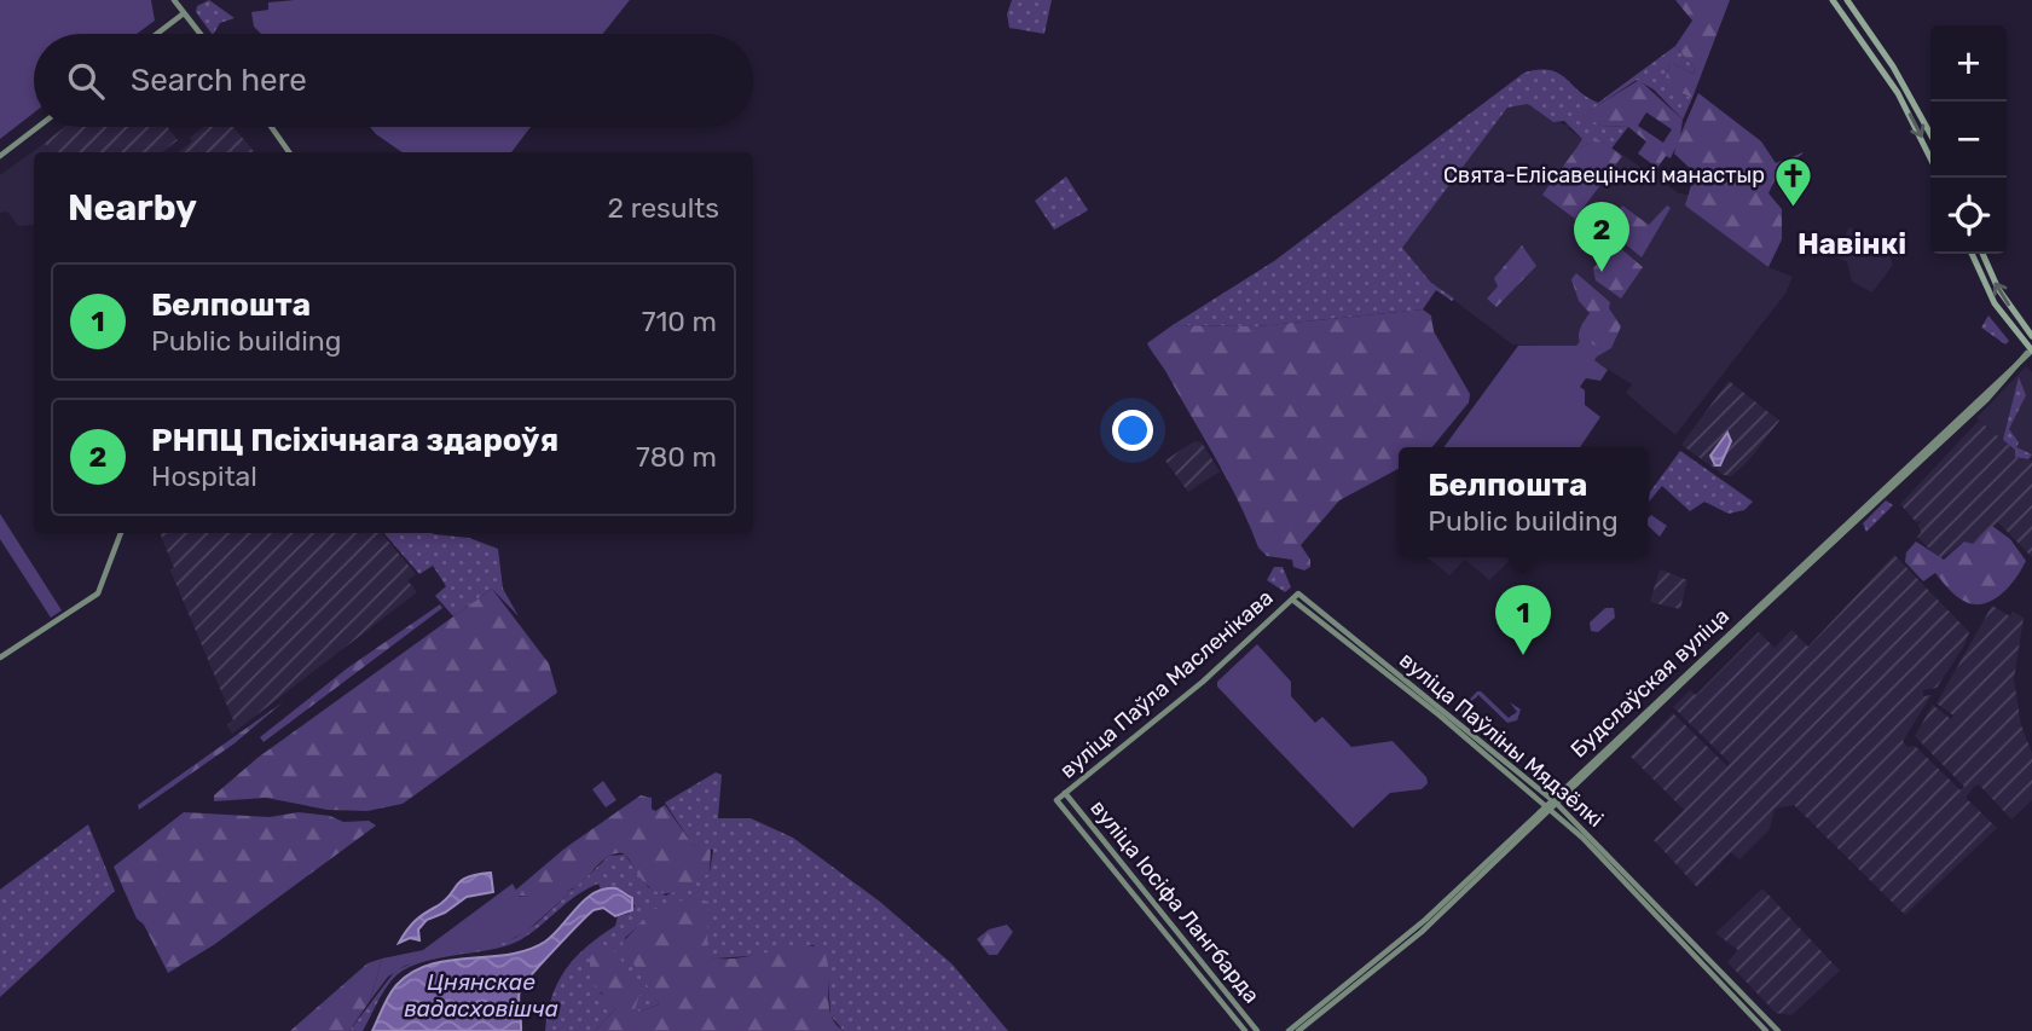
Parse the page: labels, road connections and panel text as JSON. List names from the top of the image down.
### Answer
{
  "streets": {
    "street": [
      "Будслаўская вуліца",
      "вуліца Паўла Масленікава",
      "вуліца Паўліны Мядзёлкі",
      "вуліца Іосіфа Лангбарда"
    ]
  },
  "crossings": [
    ["Будслаўская вуліца", "вуліца Паўліны Мядзёлкі"],
    ["вуліца Паўла Масленікава", "вуліца Паўліны Мядзёлкі"],
    ["вуліца Паўла Масленікава", "вуліца Іосіфа Лангбарда"]
  ],
  "districts": ["Навінкі"],
  "water": ["Цнянскае вадасховішча"],
  "places": {
    "church": ["Свята-Елісавецінскі манастыр"]
  },
  "page": {
    "map_buttons": ["+", "−"],
    "search": "Search here",
    "heading": ["Nearby", "2 results"],
    "pins": ["2", "1"],
    "list": [
      {
        "mark": "1",
        "name": "Белпошта",
        "note": "Public building",
        "value": "710 m"
      },
      {
        "mark": "2",
        "name": "РНПЦ Псіхічнага здароўя",
        "note": "Hospital",
        "value": "780 m"
      }
    ],
    "popup": ["Белпошта", "Public building"]
  }
}
